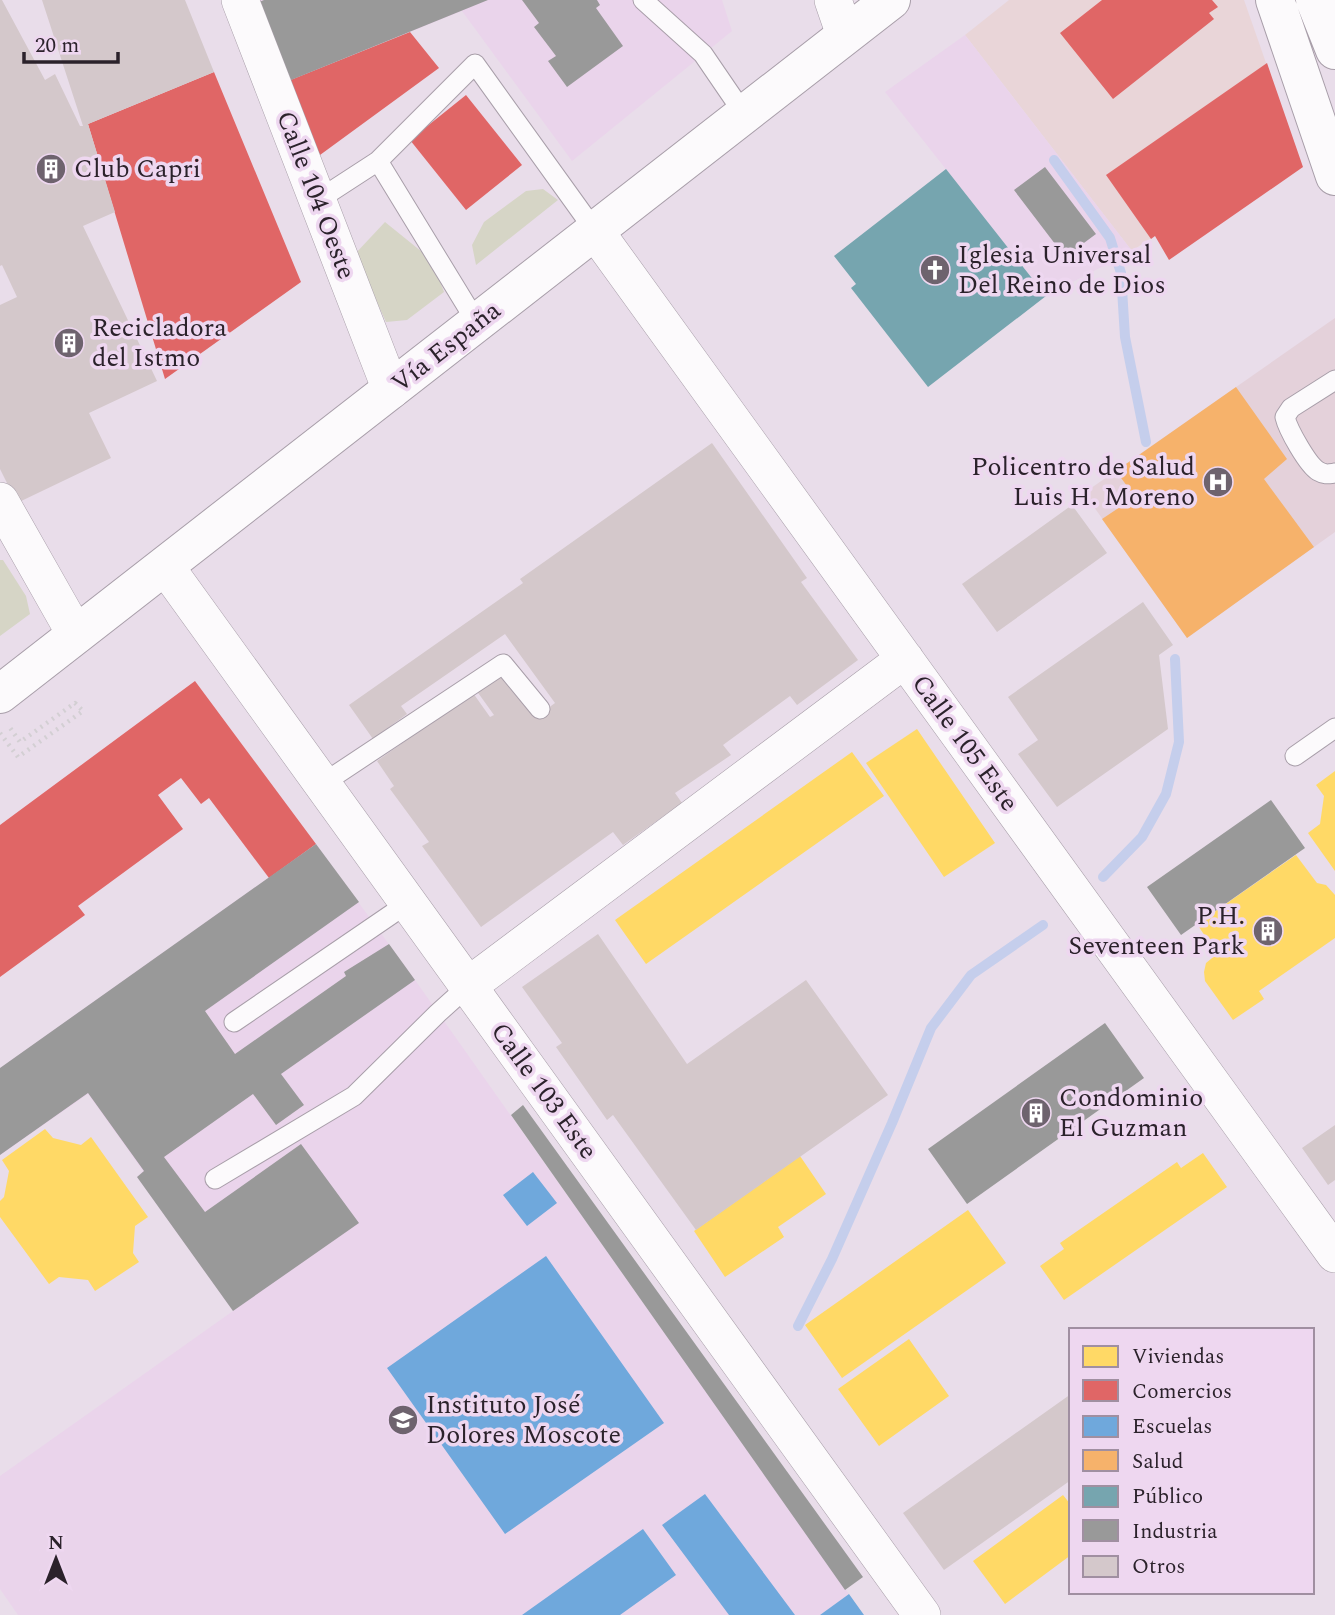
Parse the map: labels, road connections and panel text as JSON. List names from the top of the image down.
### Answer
{
  "streets": {
    "main road": ["Vía España"],
    "street": ["Calle 104 Oeste", "Calle 105 Este", "Calle 103 Este"]
  },
  "crossings": [
    ["Calle 104 Oeste", "Vía España"],
    ["Vía España", "Calle 105 Este"],
    ["Vía España", "Calle 103 Este"]
  ],
  "places": {
    "building": [
      "Club Capri",
      "Recicladora del Istmo",
      "P.H. Seventeen Park",
      "Condominio El Guzman"
    ],
    "church": ["Iglesia Universal Del Reino de Dios"],
    "hospital": ["Policentro de Salud Luis H. Moreno"],
    "school or university": ["Instituto José Dolores Moscote"]
  },
  "legend": [
    "Viviendas",
    "Comercios",
    "Escuelas",
    "Salud",
    "Público",
    "Industria",
    "Otros"
  ],
  "scale_bar": "20 m",
  "north": "top"
}
